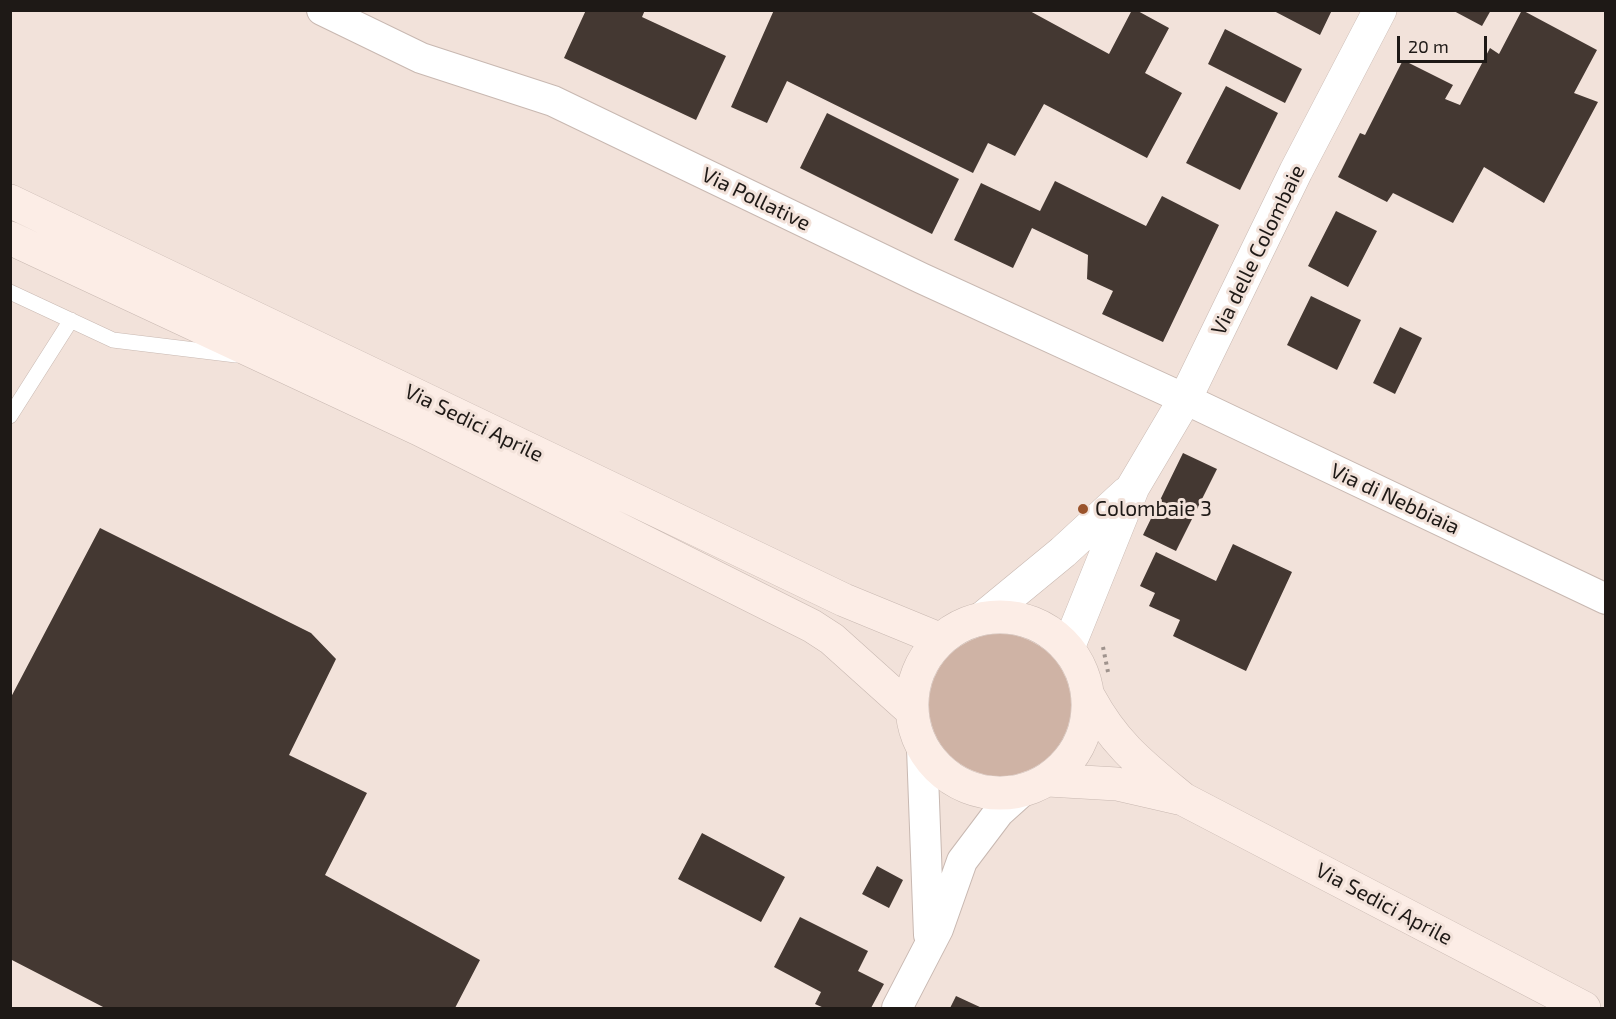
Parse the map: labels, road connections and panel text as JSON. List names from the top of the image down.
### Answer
{
  "streets": {
    "main road": ["Via Sedici Aprile"],
    "street": ["Via Pollative", "Via delle Colombaie", "Via di Nebbiaia"]
  },
  "crossings": [
    ["Via Pollative", "Via delle Colombaie"],
    ["Via Pollative", "Via di Nebbiaia"],
    ["Via delle Colombaie", "Via Sedici Aprile"],
    ["Via delle Colombaie", "Via di Nebbiaia"]
  ],
  "places": ["Colombaie 3"],
  "scale_bar": "20 m"
}
